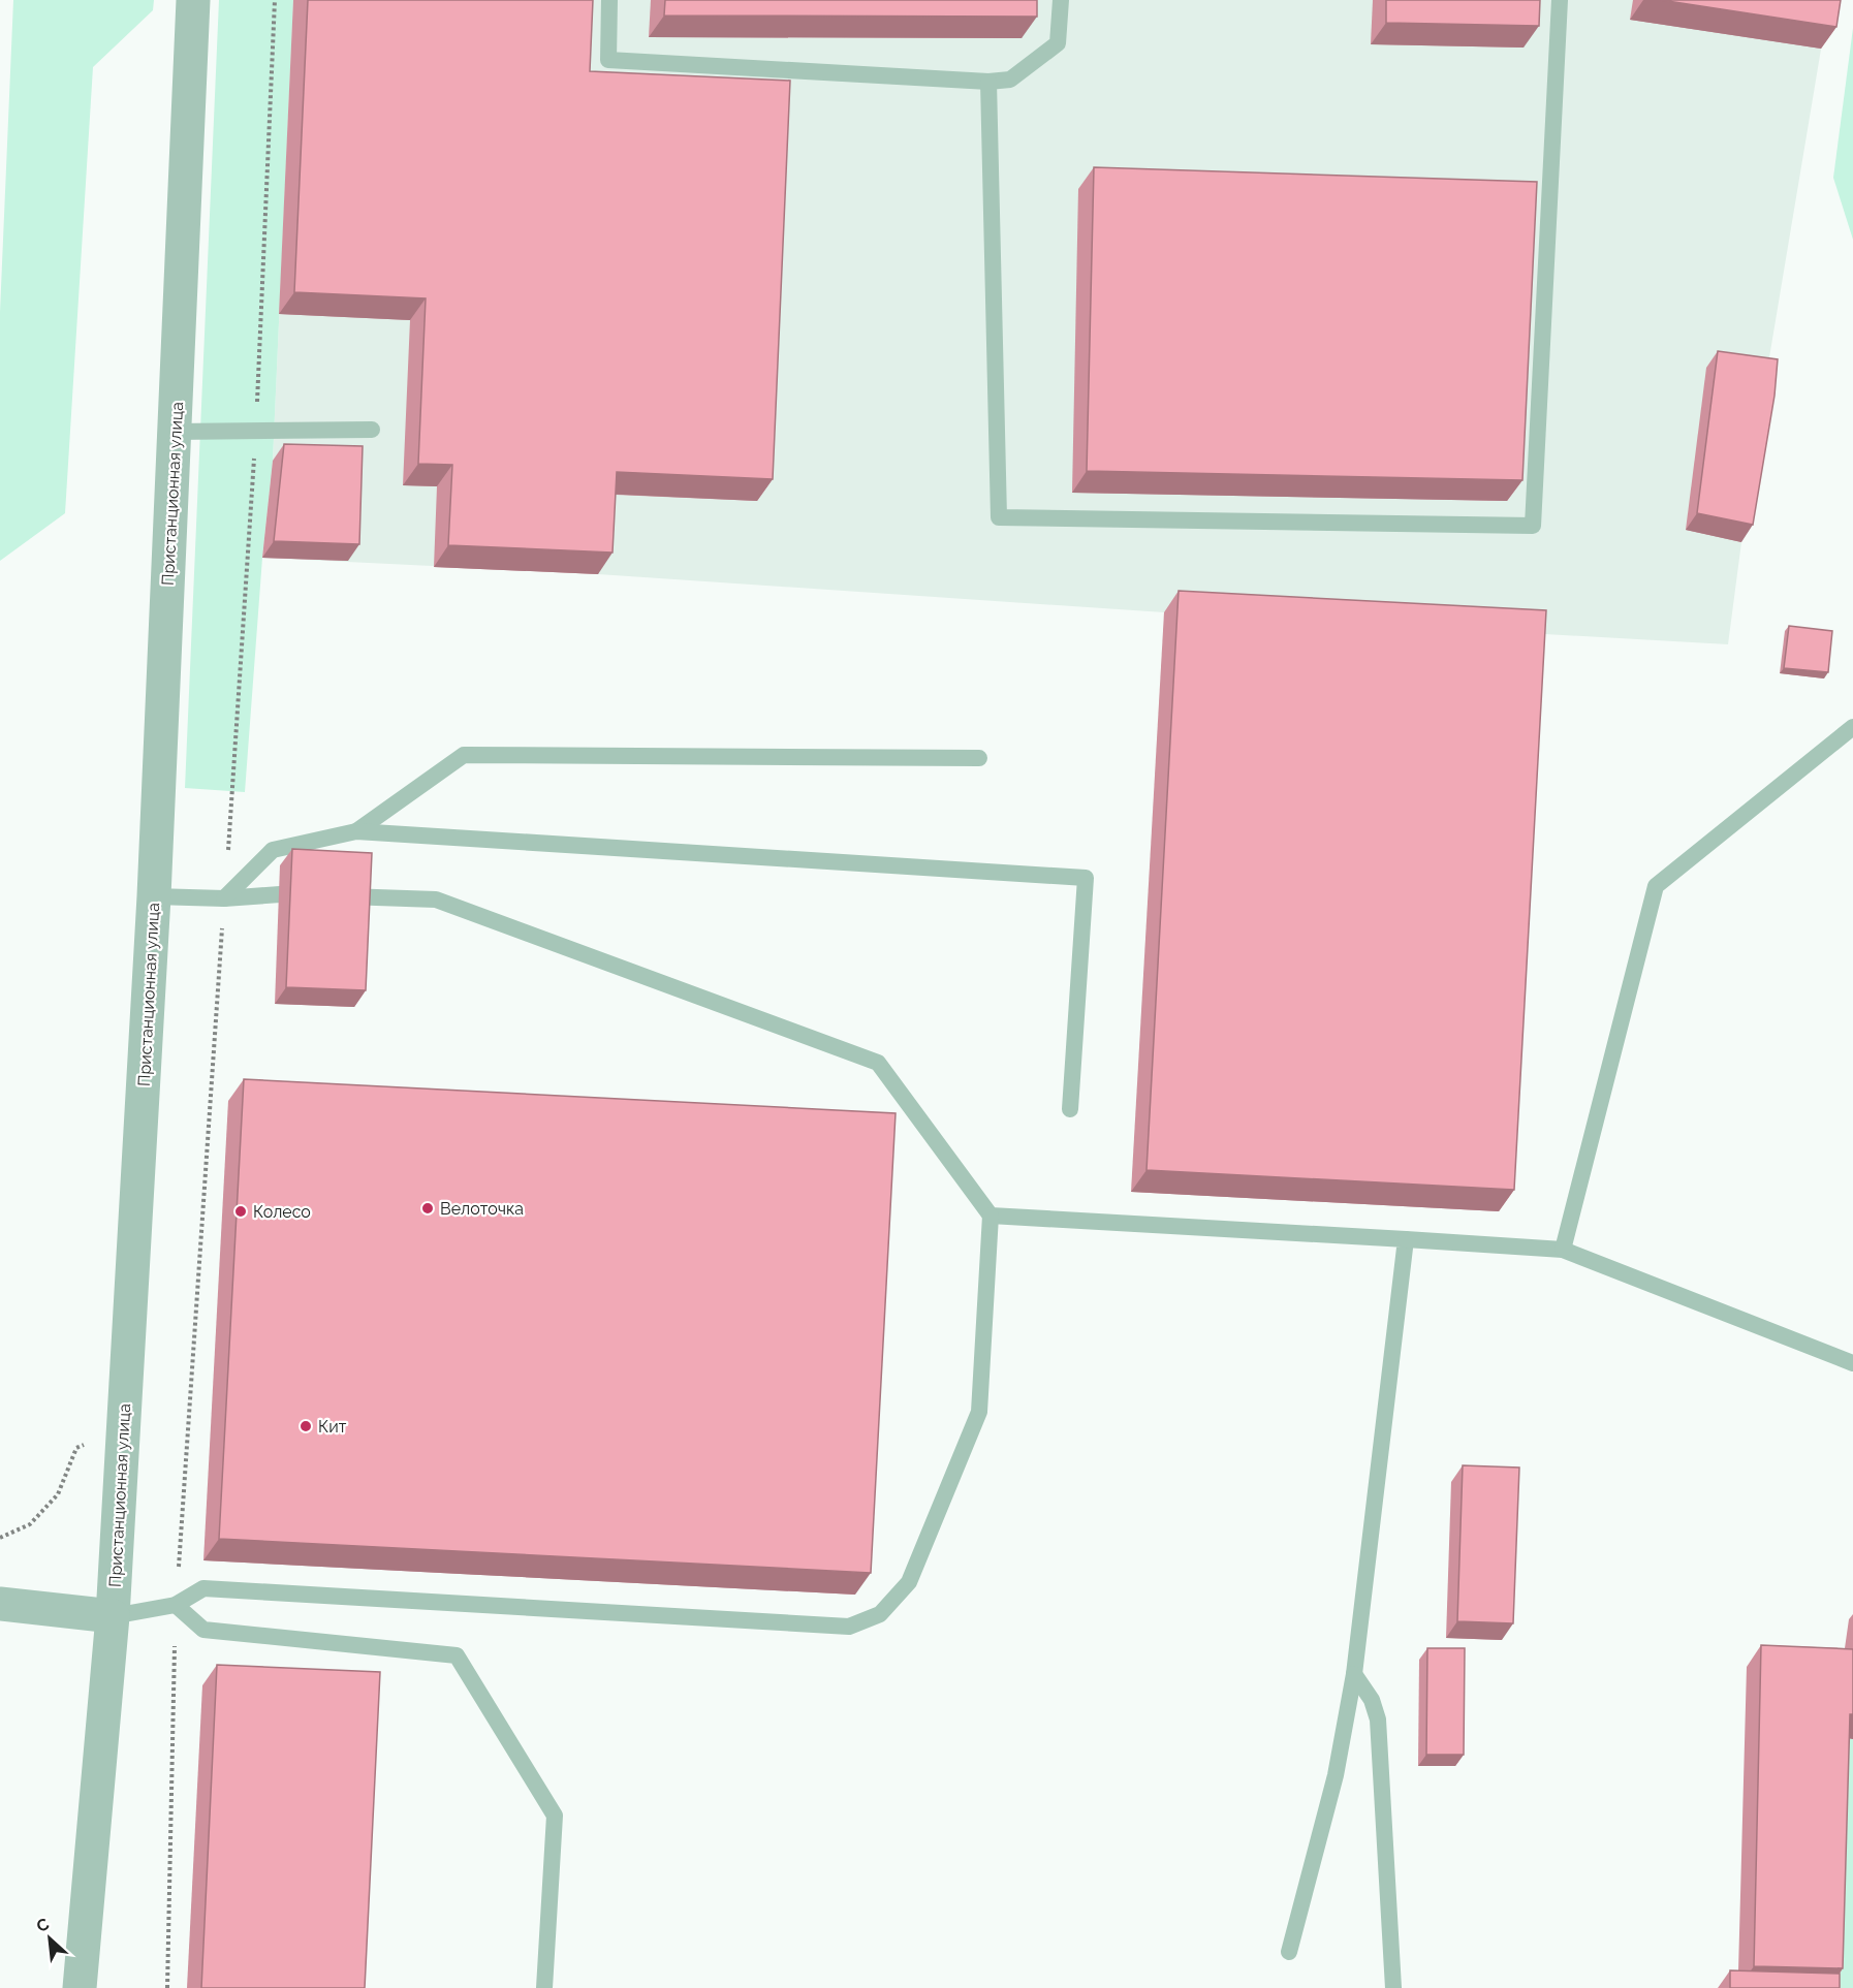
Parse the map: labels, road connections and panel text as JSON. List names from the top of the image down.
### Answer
{
  "streets": {
    "street": ["Пристанционная улица"]
  },
  "places": ["Велоточка", "Колесо", "Кит"],
  "north": "top left"
}
